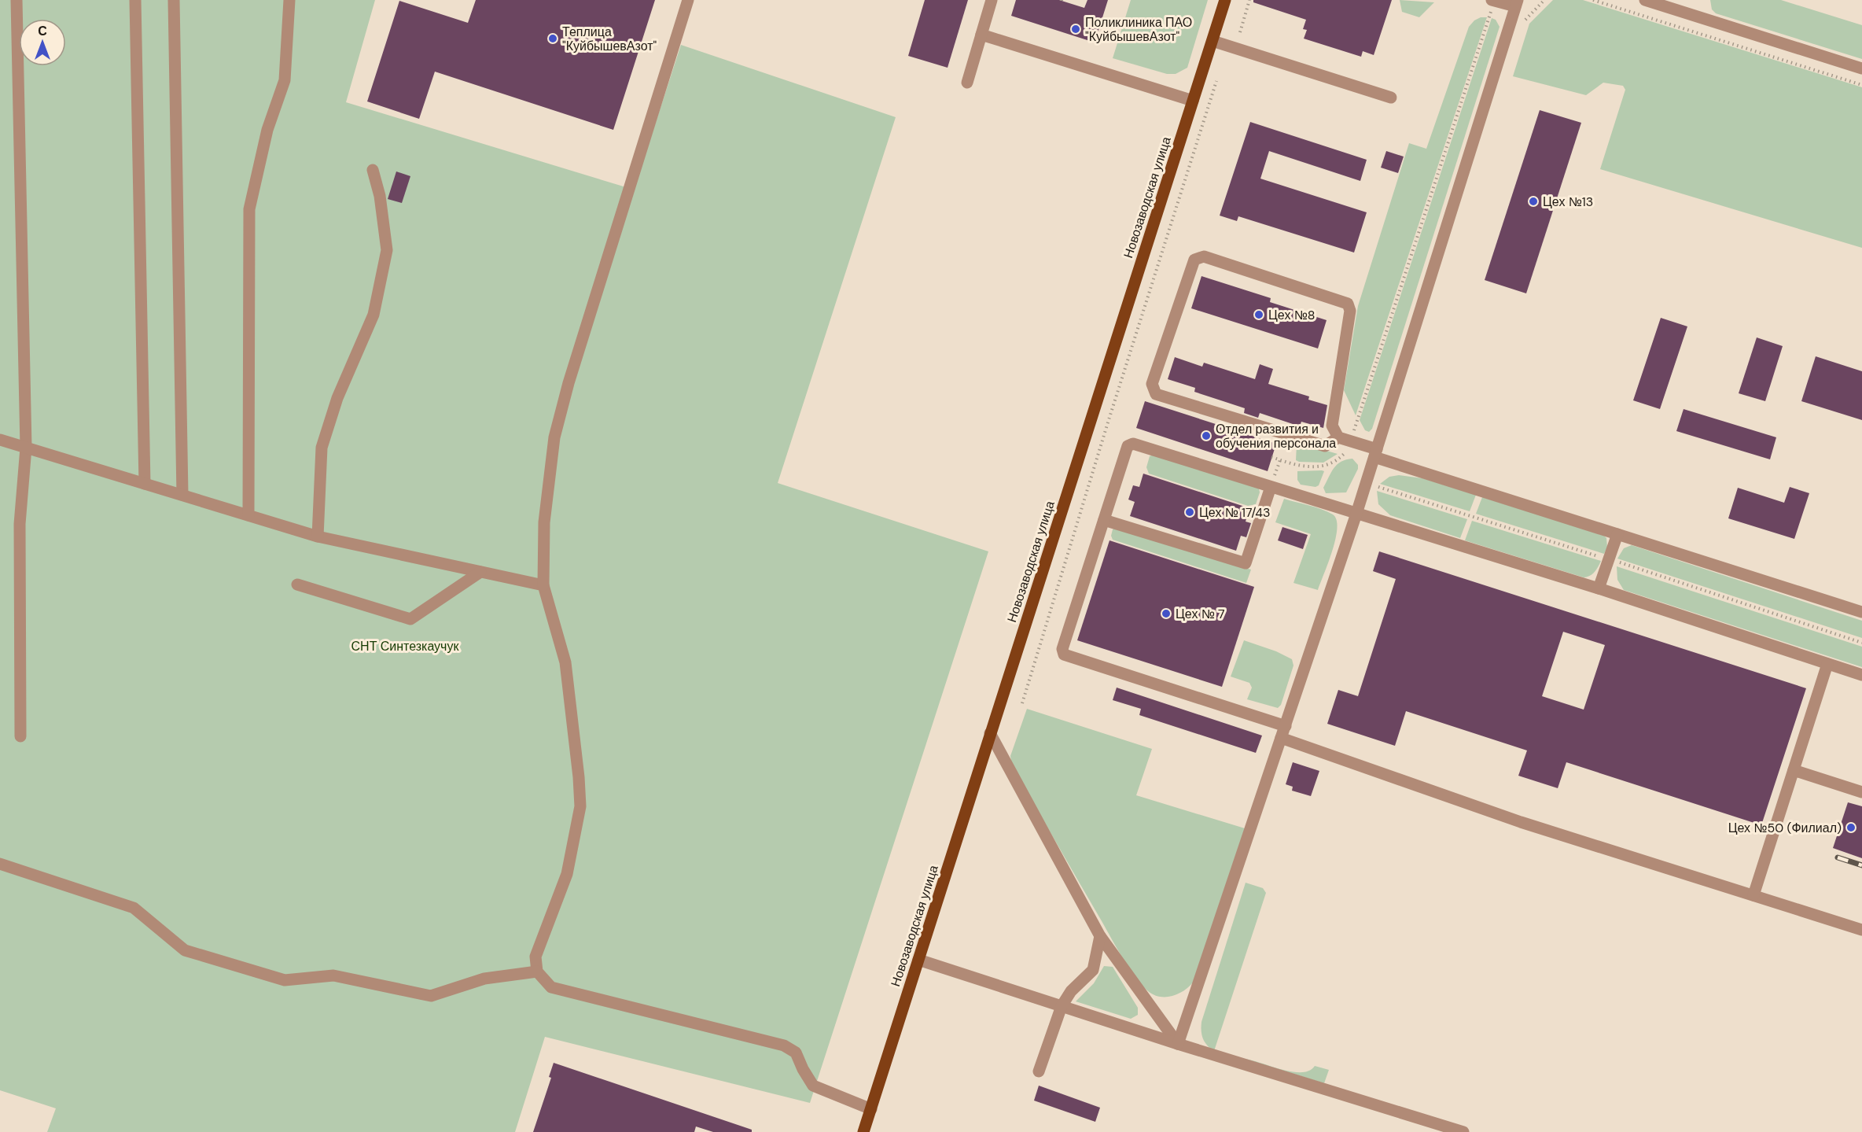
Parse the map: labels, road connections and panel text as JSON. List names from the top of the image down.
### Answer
{
  "streets": {
    "main road": ["Новозаводская улица"]
  },
  "parks": ["СНТ Синтезкаучук"],
  "places": [
    "Поликлиника ПАО \"КуйбышевАзот\"",
    "Теплица \"КуйбышевАзот\"",
    "Цех №13",
    "Цех №8",
    "Отдел развития и обучения персонала",
    "Цех № 17/43",
    "Цех № 7",
    "Цех №50 (Филиал)"
  ],
  "north": "top"
}
